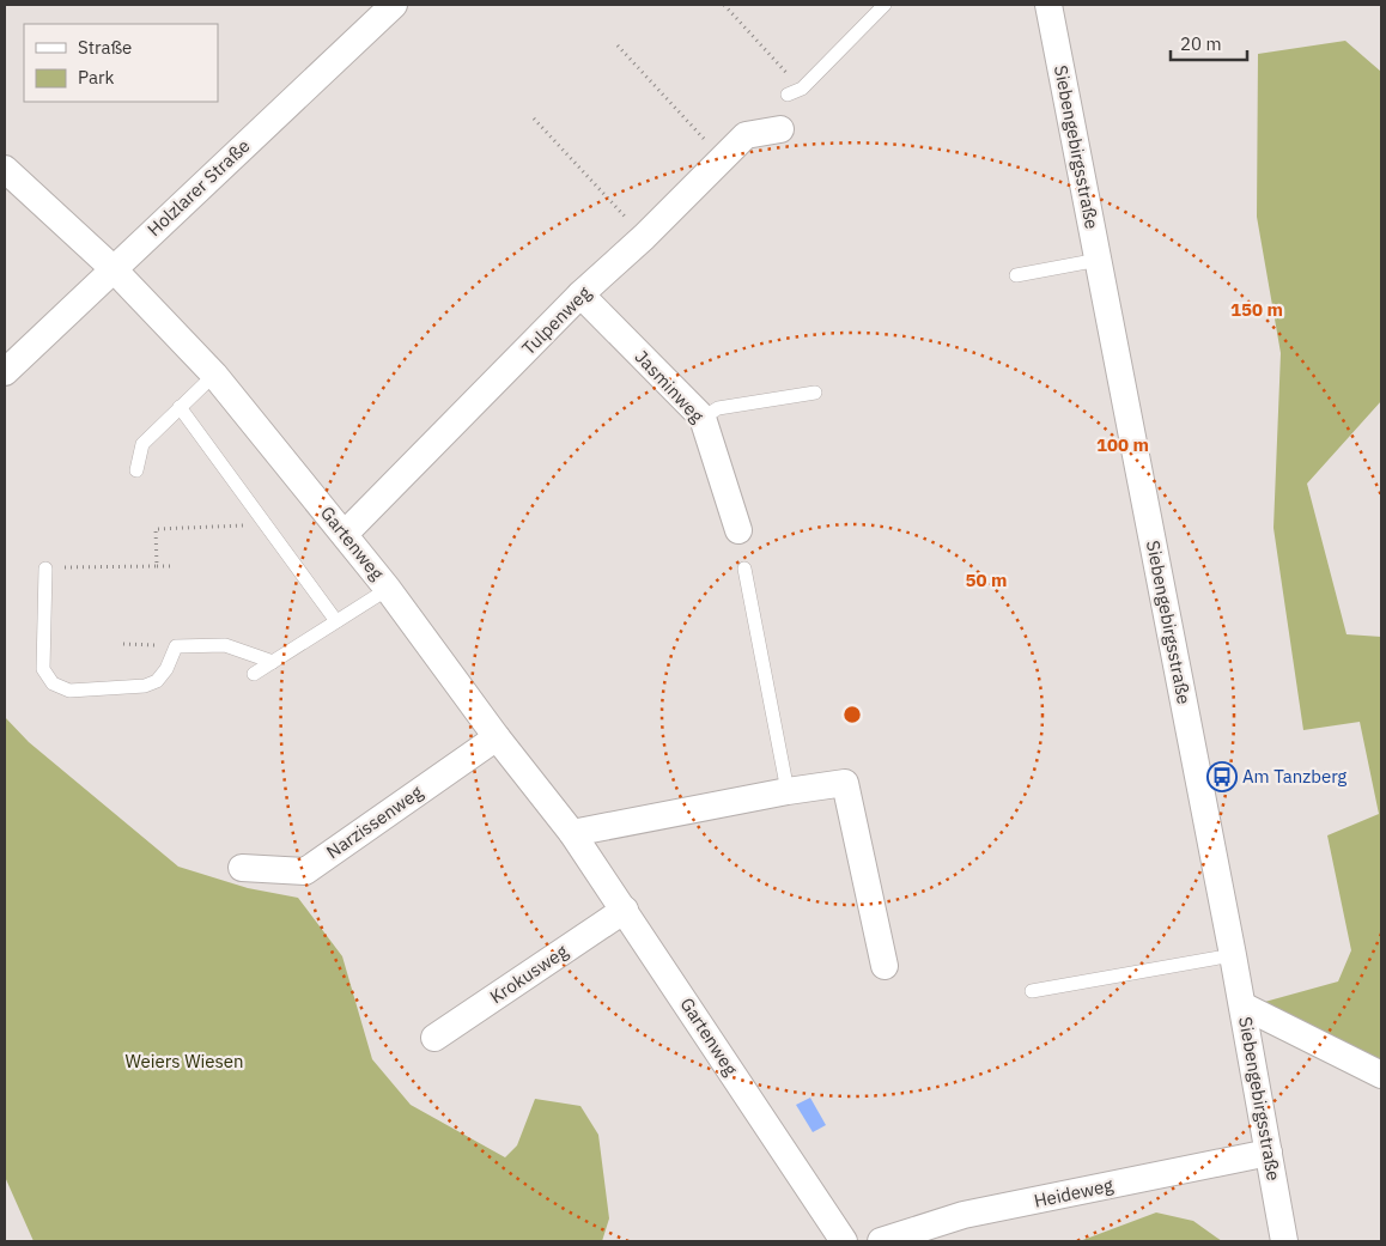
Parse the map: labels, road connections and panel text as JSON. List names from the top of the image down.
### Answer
{
  "streets": {
    "street": [
      "Siebengebirgsstraße",
      "Holzlarer Straße",
      "Tulpenweg",
      "Jasminweg",
      "Gartenweg",
      "Narzissenweg",
      "Krokusweg",
      "Heideweg"
    ]
  },
  "crossings": [
    ["Siebengebirgsstraße", "Heideweg"],
    ["Holzlarer Straße", "Gartenweg"],
    ["Tulpenweg", "Jasminweg"],
    ["Tulpenweg", "Gartenweg"],
    ["Gartenweg", "Narzissenweg"],
    ["Gartenweg", "Krokusweg"]
  ],
  "parks": ["Weiers Wiesen"],
  "places": {
    "bus stop": ["Am Tanzberg"]
  },
  "legend": ["Straße", "Park"],
  "scale_bar": "20 m",
  "rings": ["150 m", "100 m", "50 m"]
}
